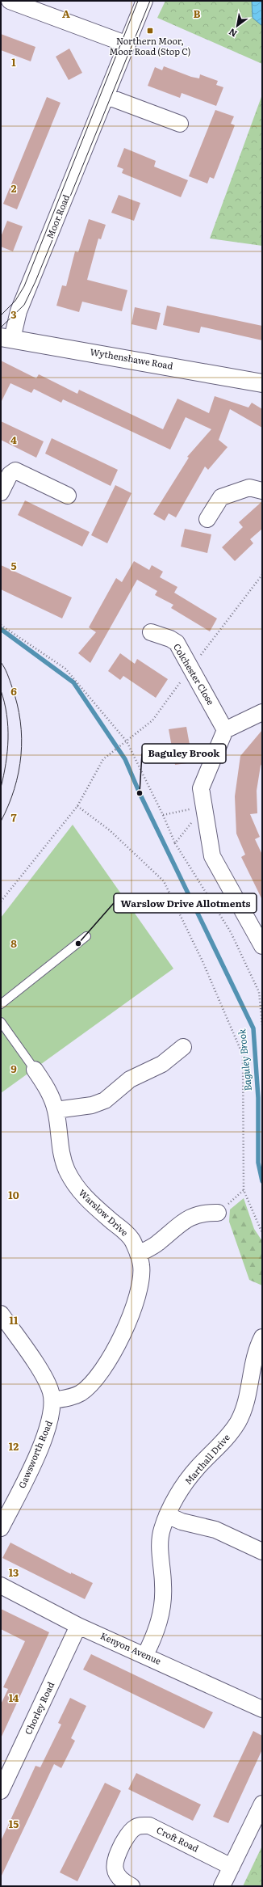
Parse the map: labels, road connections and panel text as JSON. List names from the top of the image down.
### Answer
{
  "streets": {
    "main road": ["Wythenshawe Road"],
    "street": [
      "Moor Road",
      "Colchester Close",
      "Warslow Drive",
      "Gawsworth Road",
      "Marthall Drive",
      "Kenyon Avenue",
      "Chorley Road",
      "Croft Road"
    ]
  },
  "crossings": [
    ["Moor Road", "Wythenshawe Road"],
    ["Warslow Drive", "Gawsworth Road"],
    ["Marthall Drive", "Kenyon Avenue"],
    ["Kenyon Avenue", "Chorley Road"]
  ],
  "water": ["Baguley Brook"],
  "places": {
    "transit": ["Northern Moor, Moor Road (Stop C)"],
    "other": ["Baguley Brook", "Warslow Drive Allotments"]
  },
  "north": "bottom left",
  "grid": {
    "columns": ["A", "B"],
    "rows": [
      "1",
      "2",
      "3",
      "4",
      "5",
      "6",
      "7",
      "8",
      "9",
      "10",
      "11",
      "12",
      "13",
      "14",
      "15"
    ]
  }
}
